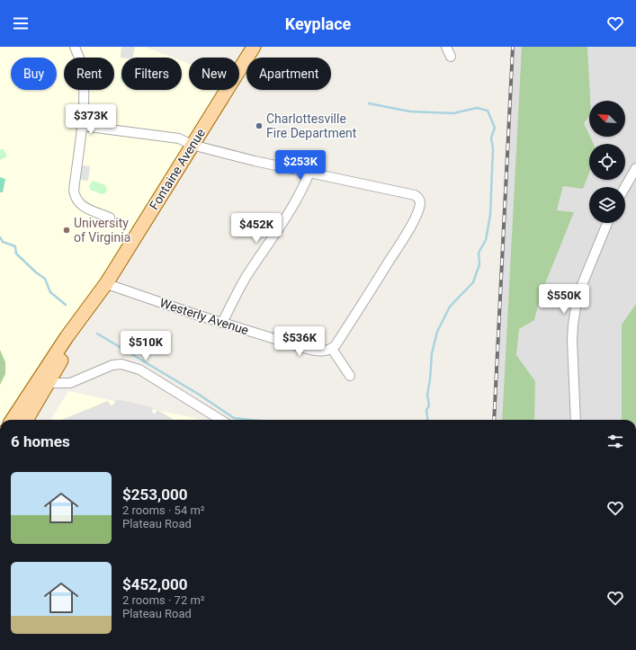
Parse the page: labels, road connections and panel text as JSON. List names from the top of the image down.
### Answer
{
  "streets": {
    "main road": ["Fontaine Avenue"],
    "street": ["Westerly Avenue"]
  },
  "crossings": [
    ["Fontaine Avenue", "Westerly Avenue"]
  ],
  "places": ["Charlottesville Fire Department", "University of Virginia"],
  "north": "top left",
  "page": {
    "header": "Keyplace",
    "chip": [
      "Buy",
      "Rent",
      "Filters",
      "New",
      "Apartment"
    ],
    "price": [
      "$373K",
      "$253K",
      "$452K",
      "$550K",
      "$536K",
      "$510K"
    ],
    "heading": "6 homes",
    "list": [
      {
        "name": "$253,000",
        "note": "2 rooms · 54 m² · Plateau Road"
      },
      {
        "name": "$452,000",
        "note": "2 rooms · 72 m² · Plateau Road"
      }
    ]
  }
}
